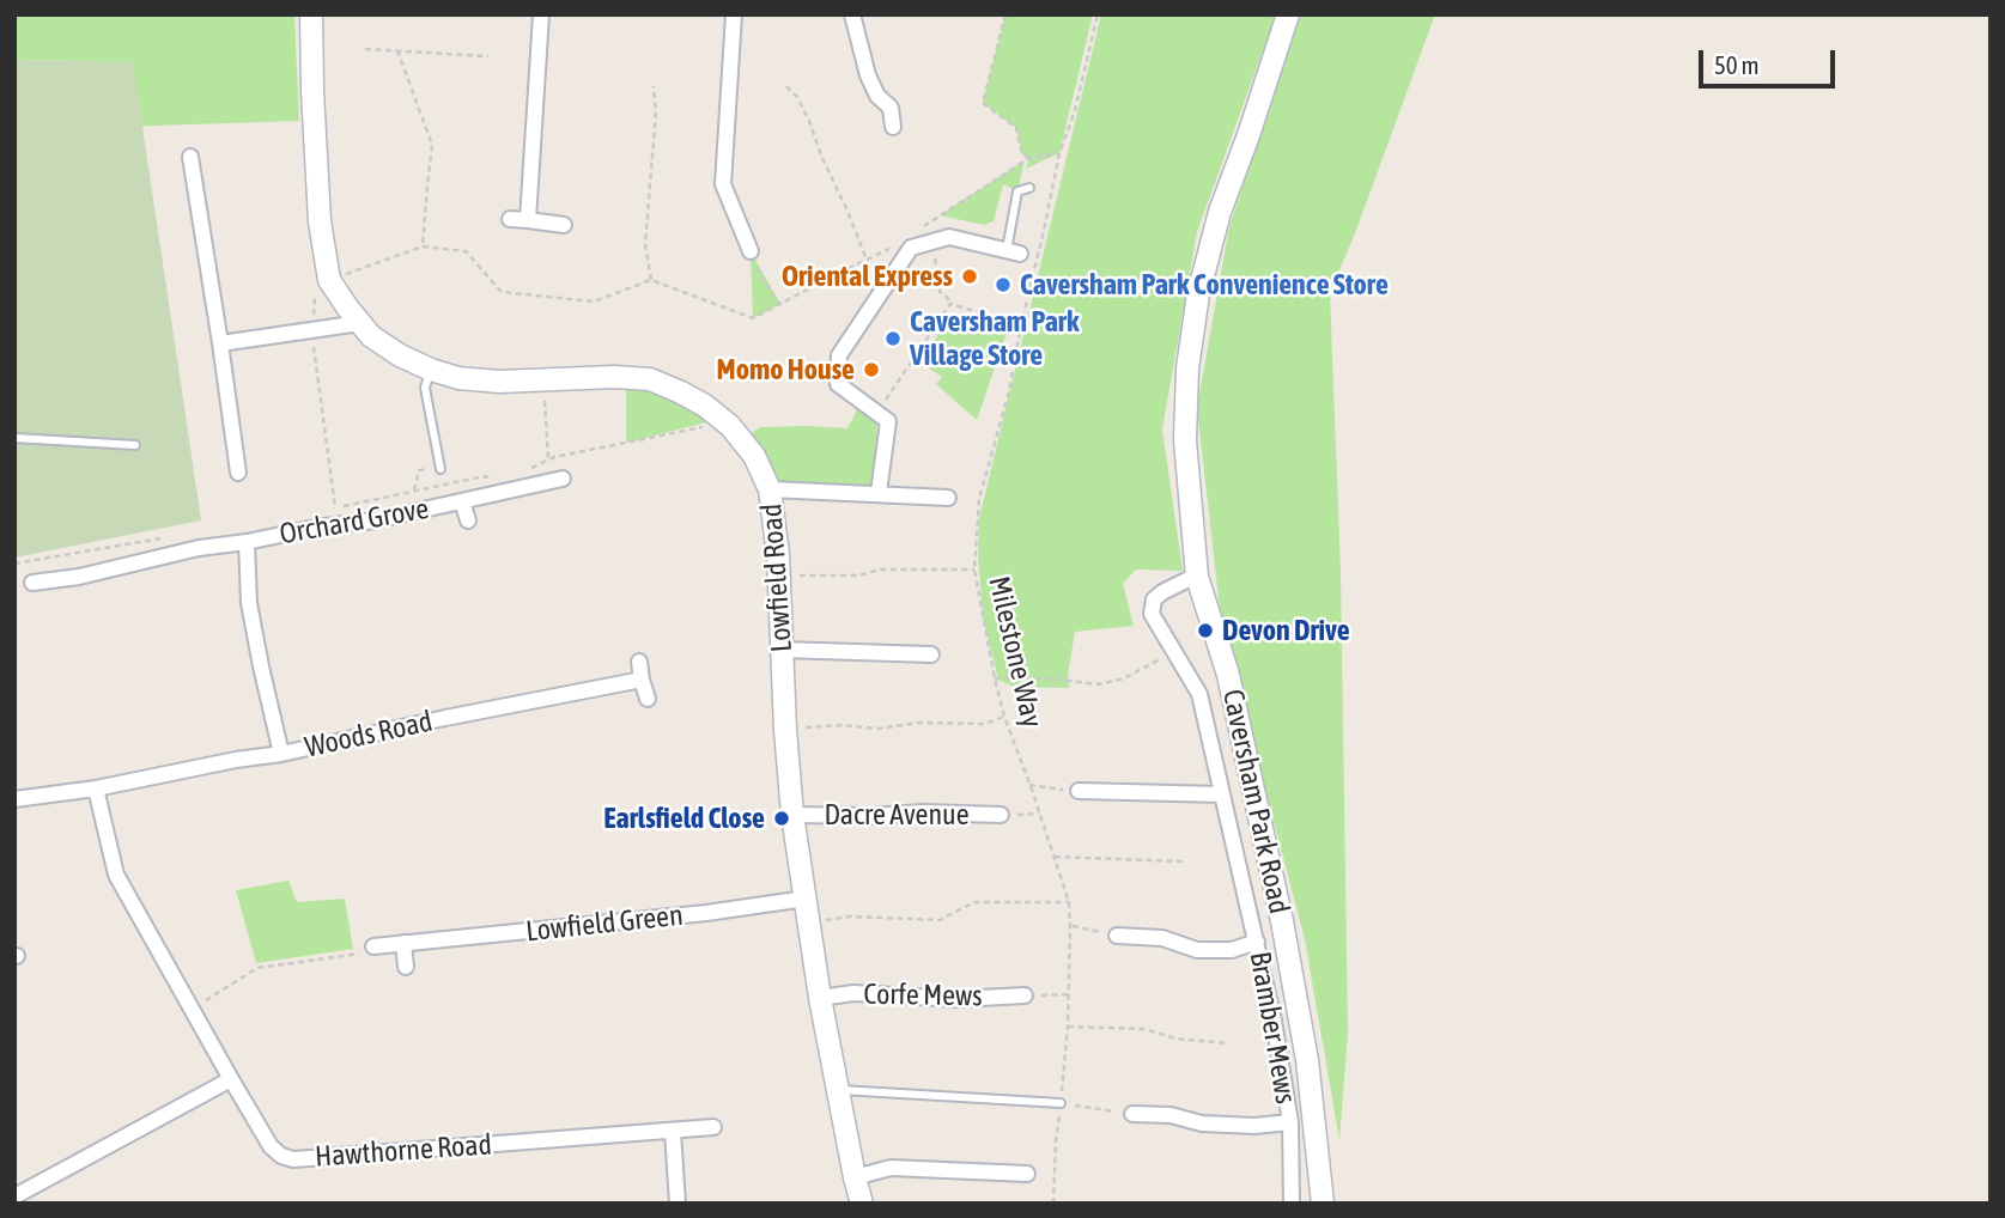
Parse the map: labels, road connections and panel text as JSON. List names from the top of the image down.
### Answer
{
  "streets": {
    "street": [
      "Orchard Grove",
      "Lowfield Road",
      "Woods Road",
      "Caversham Park Road",
      "Dacre Avenue",
      "Lowfield Green",
      "Corfe Mews",
      "Bramber Mews",
      "Hawthorne Road"
    ],
    "path": ["Milestone Way"]
  },
  "crossings": [
    ["Orchard Grove", "Woods Road"],
    ["Lowfield Road", "Dacre Avenue"],
    ["Lowfield Road", "Lowfield Green"],
    ["Lowfield Road", "Corfe Mews"],
    ["Caversham Park Road", "Bramber Mews"]
  ],
  "places": [
    "Oriental Express",
    "Caversham Park Convenience Store",
    "Caversham Park Village Store",
    "Momo House",
    "Devon Drive",
    "Earlsfield Close"
  ],
  "scale_bar": "50 m"
}
